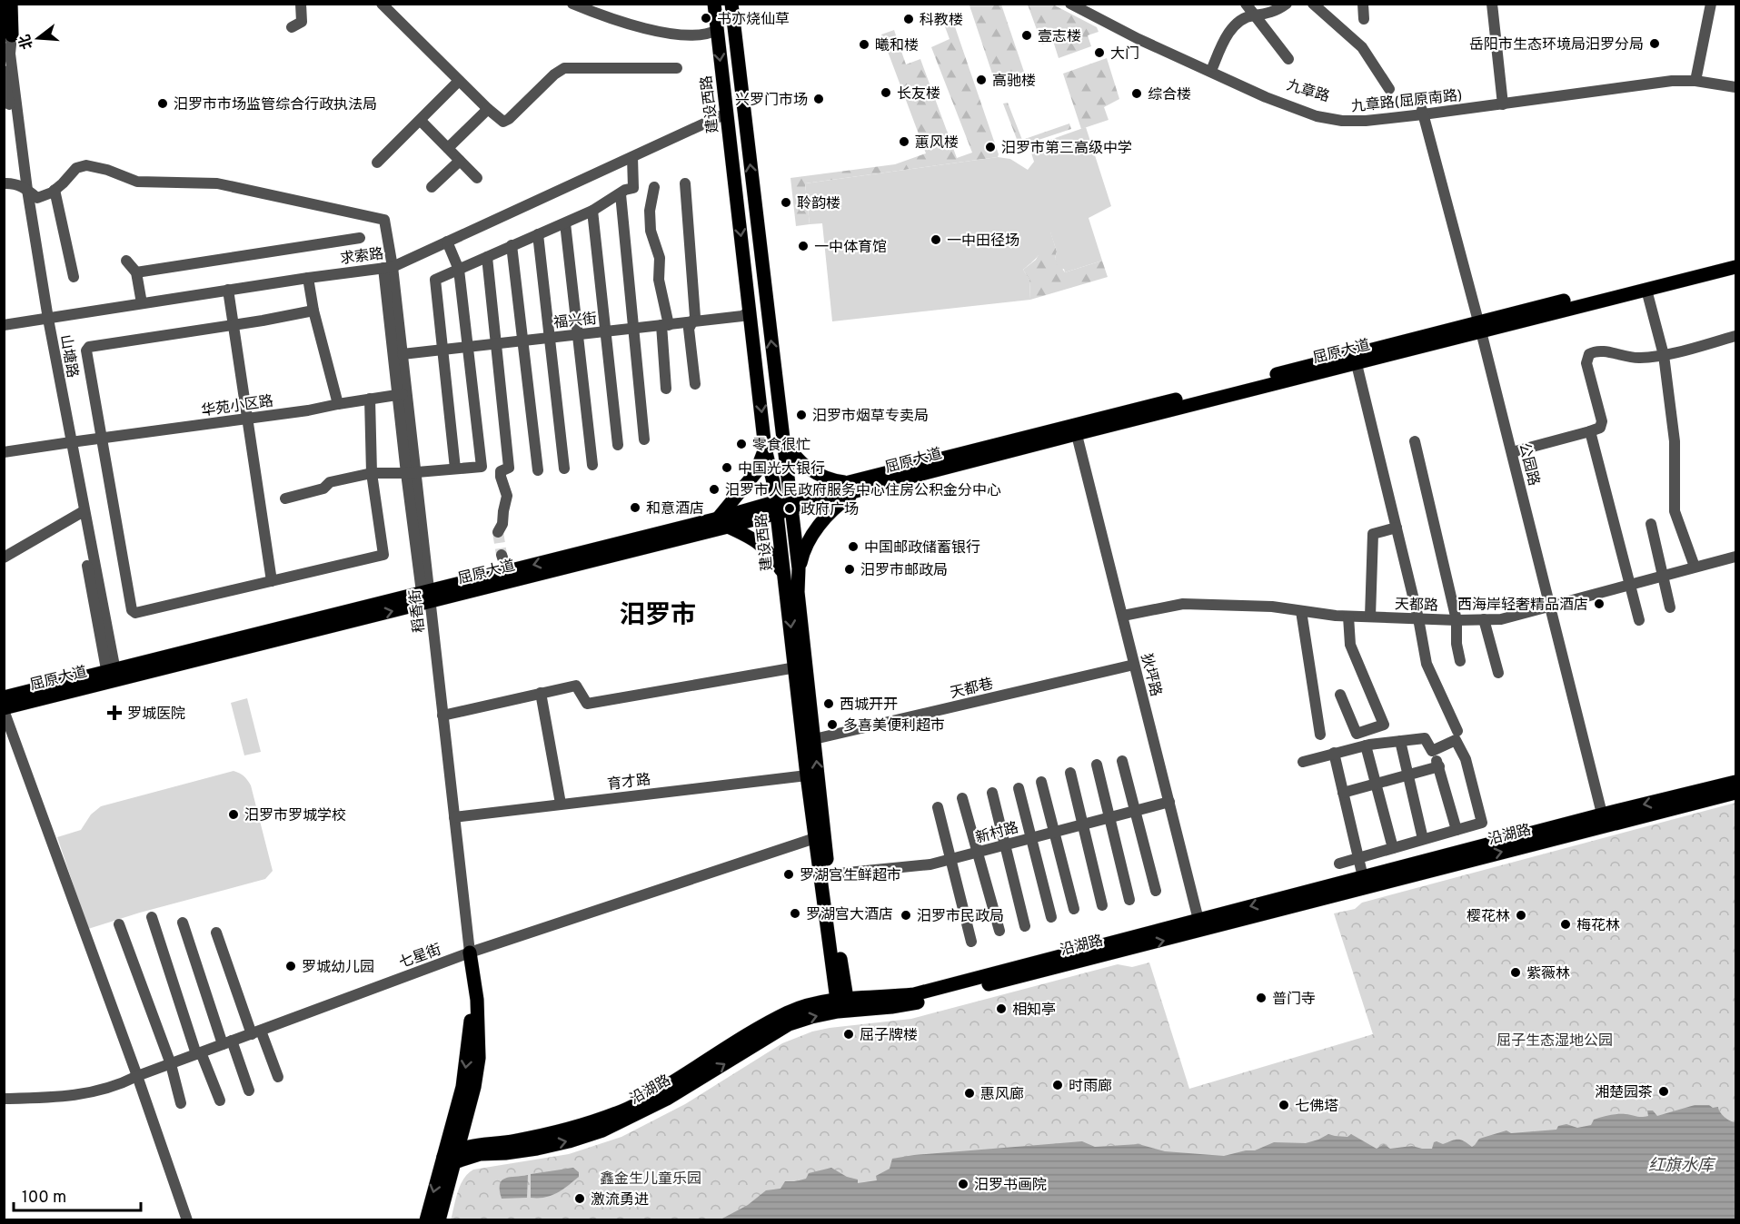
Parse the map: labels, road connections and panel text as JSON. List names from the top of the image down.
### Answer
{
  "streets": {
    "main road": ["建设西路", "屈原大道", "沿湖路"],
    "street": [
      "九章路",
      "九章路(屈原南路)",
      "求索路",
      "福兴街",
      "山塘路",
      "华苑小区路",
      "公园路",
      "天都路",
      "稻香街",
      "狄坪路",
      "天都巷",
      "育才路",
      "新村路",
      "七星街"
    ]
  },
  "crossings": [
    ["九章路", "九章路(屈原南路)"],
    ["九章路", "公园路"],
    ["九章路(屈原南路)", "公园路"],
    ["建设西路", "求索路"],
    ["建设西路", "福兴街"],
    ["建设西路", "屈原大道"],
    ["建设西路", "天都巷"],
    ["建设西路", "育才路"],
    ["建设西路", "新村路"],
    ["建设西路", "沿湖路"],
    ["建设西路", "七星街"],
    ["求索路", "山塘路"],
    ["求索路", "稻香街"],
    ["福兴街", "稻香街"],
    ["屈原大道", "山塘路"],
    ["屈原大道", "公园路"],
    ["屈原大道", "稻香街"],
    ["屈原大道", "狄坪路"],
    ["山塘路", "华苑小区路"],
    ["华苑小区路", "稻香街"],
    ["公园路", "天都路"],
    ["公园路", "沿湖路"],
    ["天都路", "狄坪路"],
    ["稻香街", "育才路"],
    ["稻香街", "七星街"],
    ["狄坪路", "天都巷"],
    ["狄坪路", "新村路"],
    ["狄坪路", "沿湖路"]
  ],
  "districts": ["汨罗市"],
  "water": ["红旗水库"],
  "parks": ["屈子生态湿地公园", "鑫金生儿童乐园"],
  "places": {
    "other": [
      "书亦烧仙草",
      "科教楼",
      "壹志楼",
      "岳阳市生态环境局汨罗分局",
      "曦和楼",
      "大门",
      "高驰楼",
      "长友楼",
      "综合楼",
      "兴罗门市场",
      "汨罗市市场监管综合行政执法局",
      "蕙风楼",
      "汨罗市第三高级中学",
      "聆韵楼",
      "一中田径场",
      "一中体育馆",
      "汨罗市烟草专卖局",
      "零食很忙",
      "中国光大银行",
      "汨罗市人民政府服务中心住房公积金分中心",
      "和意酒店",
      "政府广场",
      "中国邮政储蓄银行",
      "汨罗市邮政局",
      "西海岸轻奢精品酒店",
      "西城开开",
      "多喜美便利超市",
      "汨罗市罗城学校",
      "罗湖宫生鲜超市",
      "罗湖宫大酒店",
      "汨罗市民政局",
      "樱花林",
      "梅花林",
      "罗城幼儿园",
      "紫薇林",
      "普门寺",
      "相知亭",
      "屈子牌楼",
      "时雨廊",
      "湘楚园·茶",
      "惠风廊",
      "七佛塔",
      "汨罗书画院",
      "激流勇进"
    ],
    "health": ["罗城医院"]
  },
  "scale_bar": "100 m",
  "north": "left"
}
